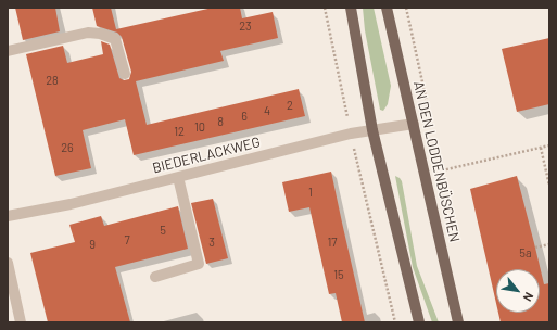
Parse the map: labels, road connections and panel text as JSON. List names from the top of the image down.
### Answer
{
  "streets": {
    "main road": ["AN DEN LODDENBÜSCHEN"],
    "street": ["BIEDERLACKWEG"]
  },
  "crossings": [
    ["BIEDERLACKWEG", "AN DEN LODDENBÜSCHEN"]
  ],
  "house_numbers": [
    "23",
    "28",
    "2",
    "4",
    "6",
    "8",
    "10",
    "12",
    "26",
    "1",
    "5",
    "7",
    "3",
    "17",
    "9",
    "5a",
    "15"
  ],
  "north": "bottom right"
}
